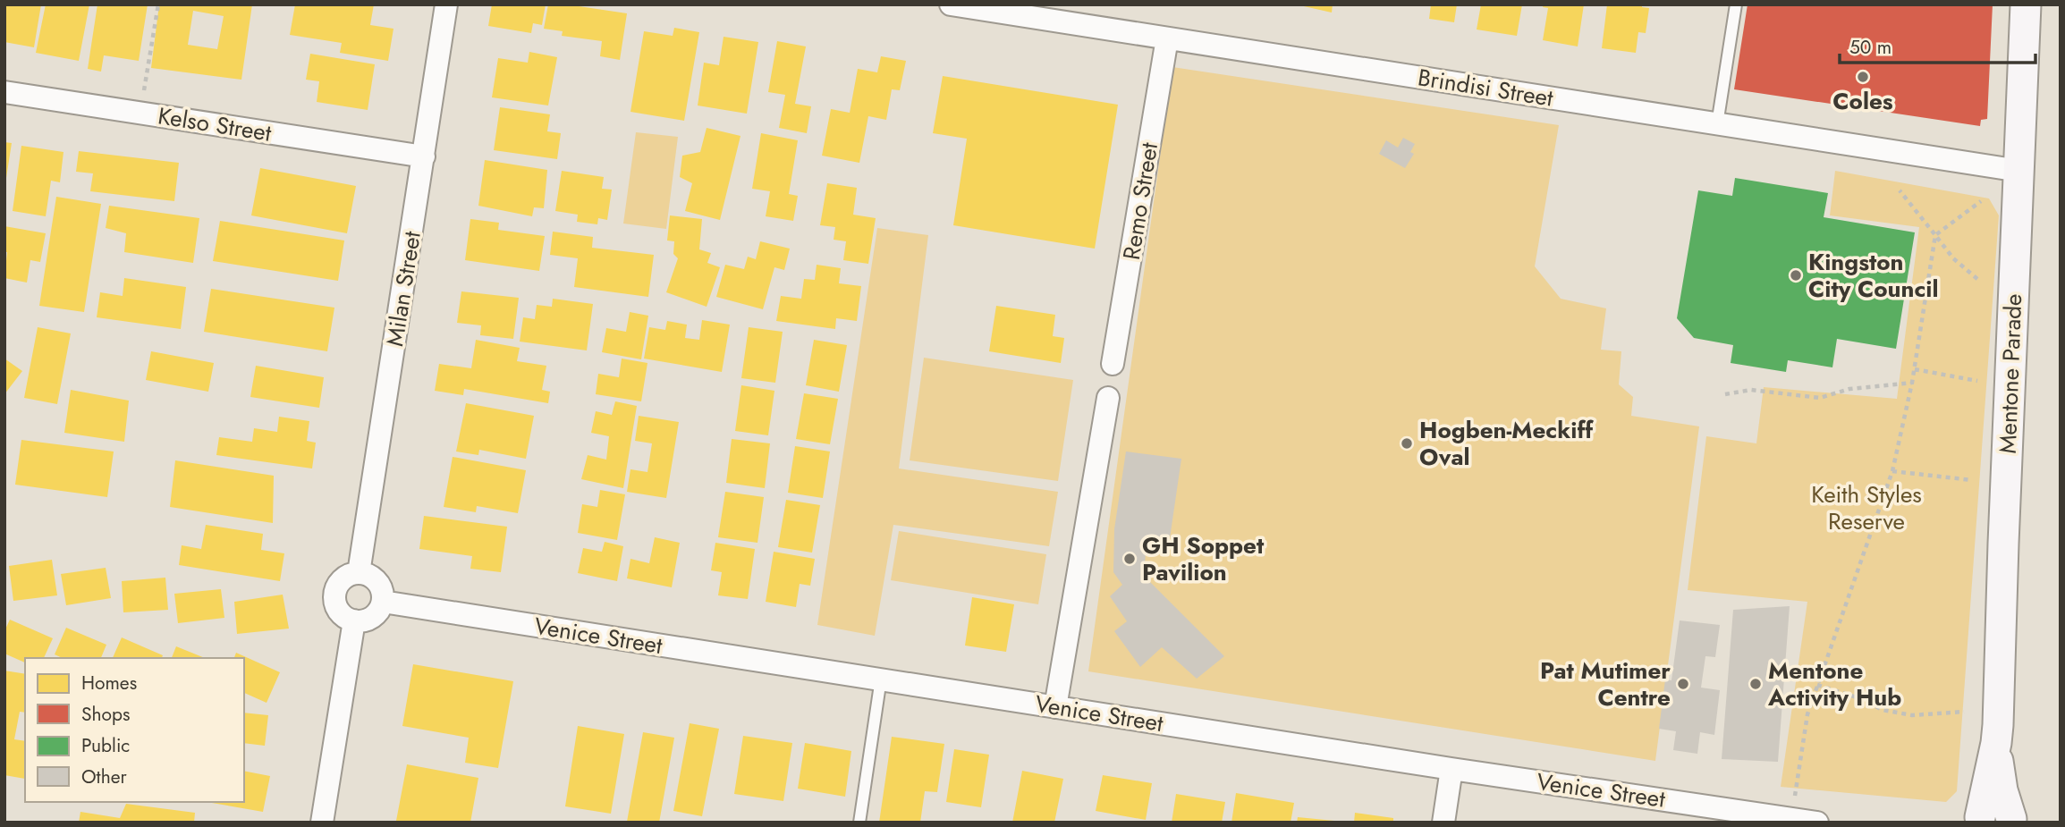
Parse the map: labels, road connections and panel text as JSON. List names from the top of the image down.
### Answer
{
  "streets": {
    "street": [
      "Brindisi Street",
      "Kelso Street",
      "Remo Street",
      "Milan Street",
      "Mentone Parade",
      "Venice Street"
    ]
  },
  "crossings": [
    ["Brindisi Street", "Remo Street"],
    ["Brindisi Street", "Mentone Parade"],
    ["Kelso Street", "Milan Street"],
    ["Milan Street", "Venice Street"]
  ],
  "parks": ["Keith Styles Reserve"],
  "places": [
    "Coles",
    "Kingston City Council",
    "Hogben-Meckiff Oval",
    "GH Soppet Pavilion",
    "Pat Mutimer Centre",
    "Mentone Activity Hub"
  ],
  "legend": [
    "Homes",
    "Shops",
    "Public",
    "Other"
  ],
  "scale_bar": "50 m"
}
